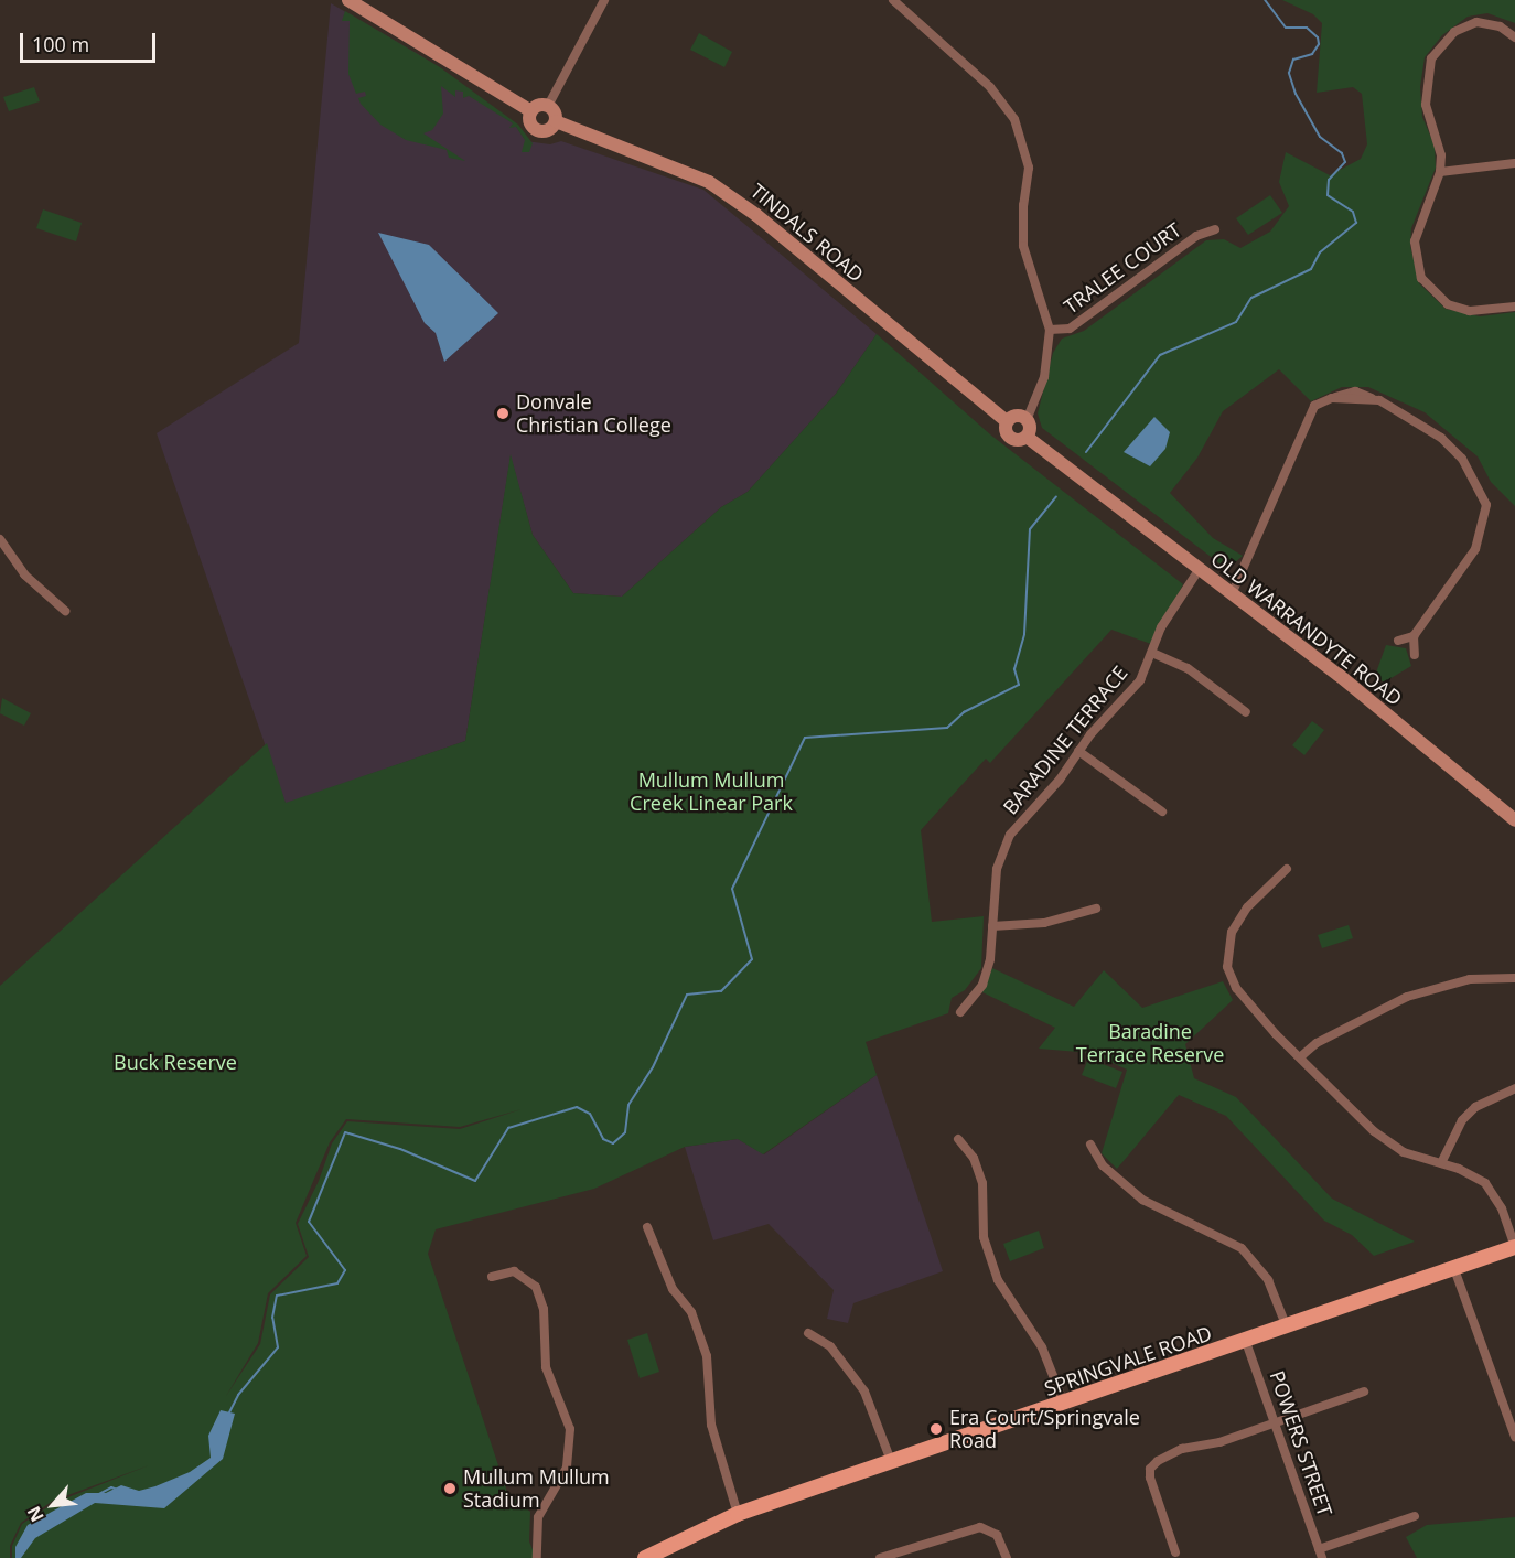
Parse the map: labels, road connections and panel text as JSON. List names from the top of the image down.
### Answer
{
  "streets": {
    "main road": ["TINDALS ROAD", "OLD WARRANDYTE ROAD", "SPRINGVALE ROAD"],
    "street": ["TRALEE COURT", "BARADINE TERRACE", "POWERS STREET"]
  },
  "crossings": [
    ["TINDALS ROAD", "OLD WARRANDYTE ROAD"],
    ["OLD WARRANDYTE ROAD", "BARADINE TERRACE"],
    ["SPRINGVALE ROAD", "POWERS STREET"]
  ],
  "parks": ["Mullum Mullum Creek Linear Park", "Baradine Terrace Reserve", "Buck Reserve"],
  "places": ["Donvale Christian College", "Era Court/Springvale Road", "Mullum Mullum Stadium"],
  "scale_bar": "100 m",
  "north": "bottom left"
}
